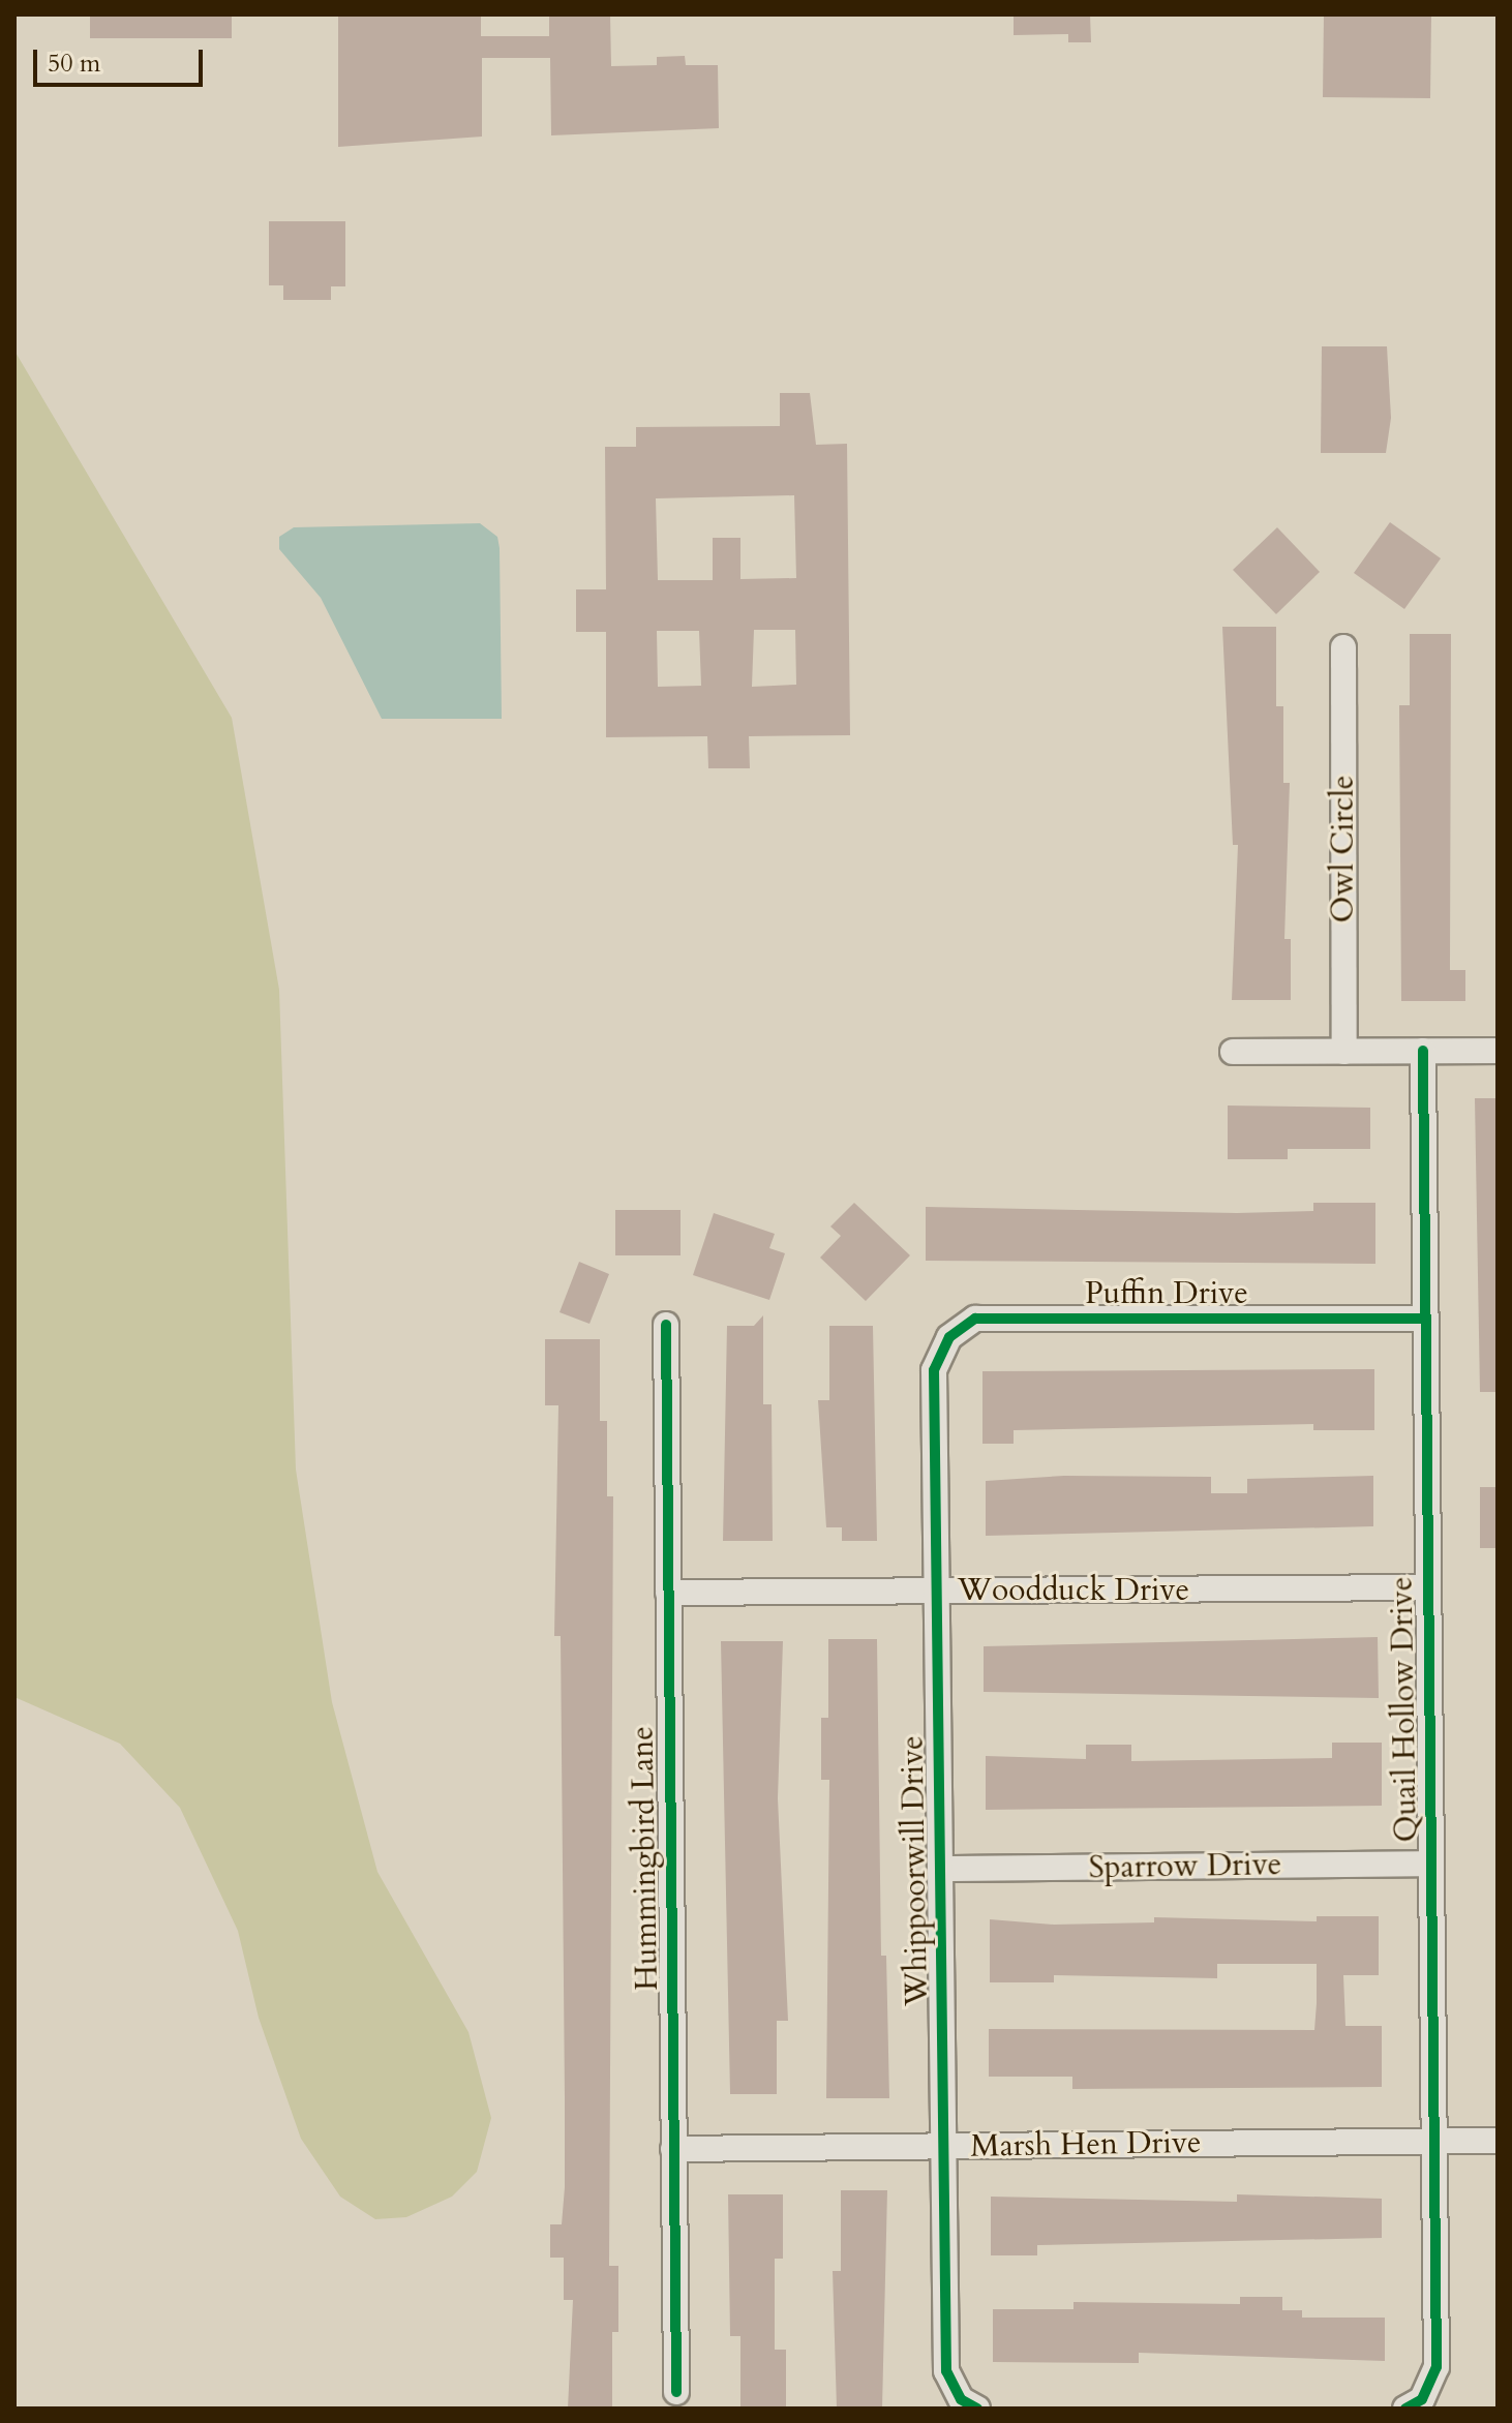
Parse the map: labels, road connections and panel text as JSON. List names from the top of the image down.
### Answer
{
  "streets": {
    "street": [
      "Owl Circle",
      "Puffin Drive",
      "Woodduck Drive",
      "Quail Hollow Drive",
      "Hummingbird Lane",
      "Sparrow Drive",
      "Whippoorwill Drive",
      "Marsh Hen Drive"
    ]
  },
  "crossings": [
    ["Puffin Drive", "Quail Hollow Drive"],
    ["Puffin Drive", "Whippoorwill Drive"],
    ["Woodduck Drive", "Quail Hollow Drive"],
    ["Woodduck Drive", "Hummingbird Lane"],
    ["Woodduck Drive", "Whippoorwill Drive"],
    ["Quail Hollow Drive", "Sparrow Drive"],
    ["Quail Hollow Drive", "Marsh Hen Drive"],
    ["Hummingbird Lane", "Marsh Hen Drive"],
    ["Sparrow Drive", "Whippoorwill Drive"],
    ["Whippoorwill Drive", "Marsh Hen Drive"]
  ],
  "scale_bar": "50 m"
}
